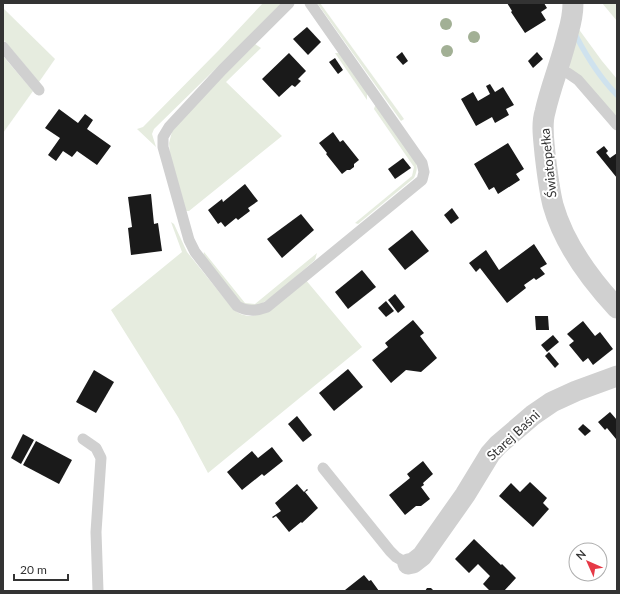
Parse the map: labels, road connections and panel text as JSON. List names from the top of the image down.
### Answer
{
  "streets": {
    "street": ["Światopełka", "Starej Baśni"]
  },
  "scale_bar": "20 m",
  "north": "top left"
}
